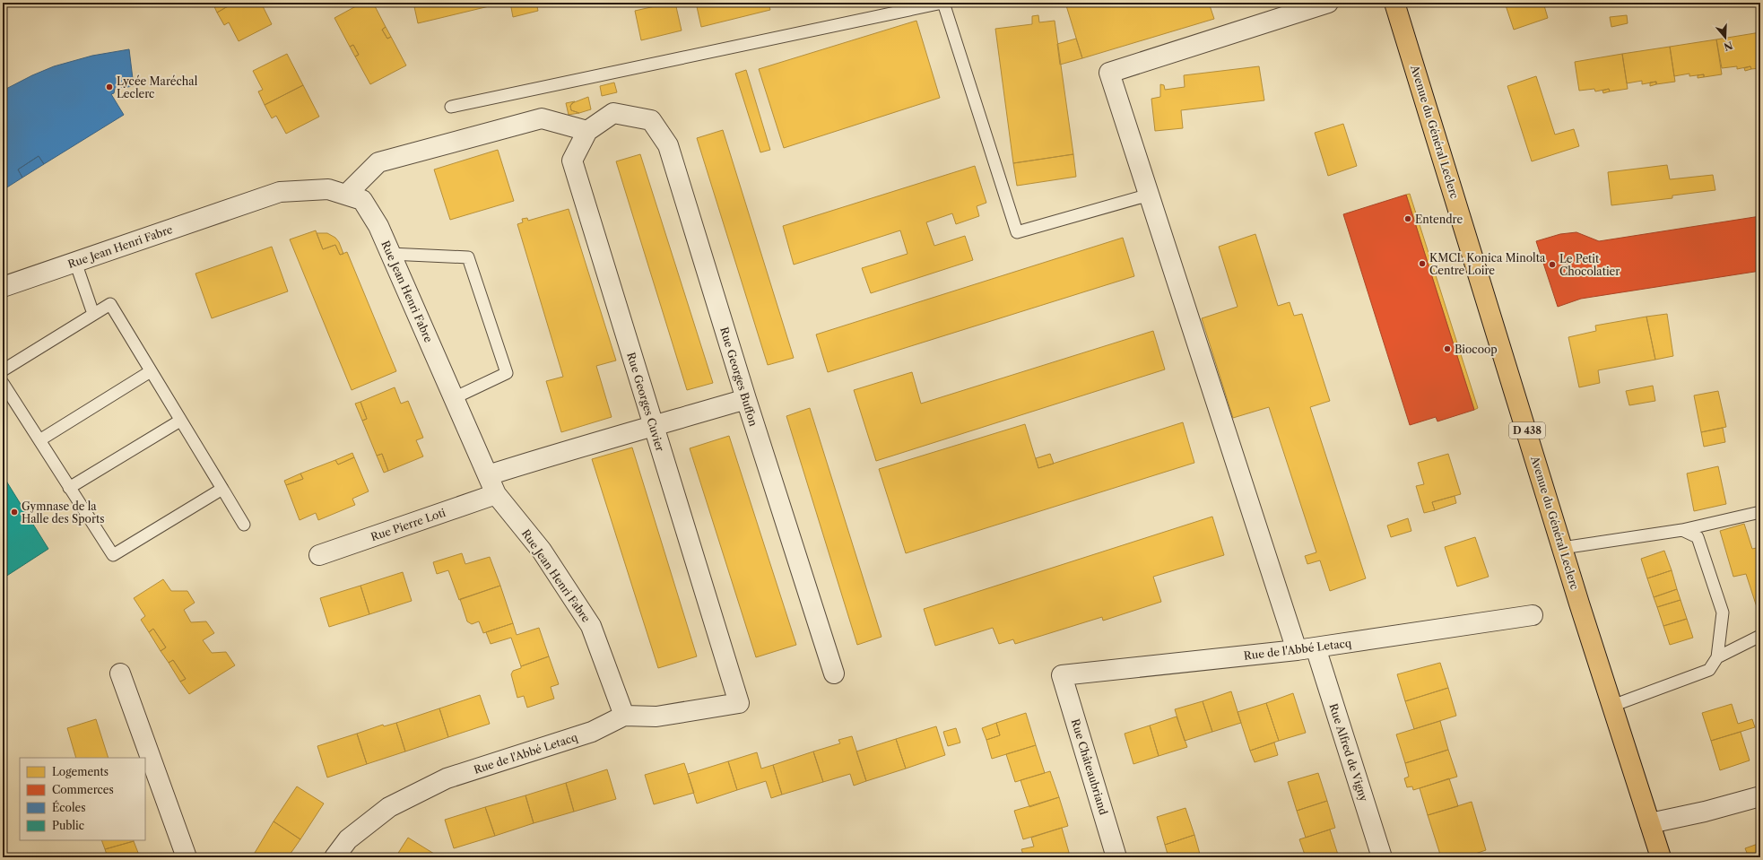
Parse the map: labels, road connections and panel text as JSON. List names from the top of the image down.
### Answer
{
  "streets": {
    "main road": ["Avenue du Général Leclerc", "D 438"],
    "street": [
      "Rue Jean Henri Fabre",
      "Rue Georges Buffon",
      "Rue Georges Cuvier",
      "Rue Pierre Loti",
      "Rue de l'Abbé Letacq",
      "Rue Alfred de Vigny",
      "Rue Châteaubriand"
    ]
  },
  "crossings": [
    ["Rue Jean Henri Fabre", "Rue Pierre Loti"],
    ["Rue Jean Henri Fabre", "Rue de l'Abbé Letacq"],
    ["Rue Georges Buffon", "Rue Georges Cuvier"],
    ["Rue Georges Cuvier", "Rue de l'Abbé Letacq"],
    ["Rue de l'Abbé Letacq", "Rue Alfred de Vigny"],
    ["Rue de l'Abbé Letacq", "Rue Châteaubriand"]
  ],
  "places": [
    "Lycée Maréchal Leclerc",
    "Entendre",
    "KMCL Konica Minolta Centre Loire",
    "Le Petit Chocolatier",
    "Biocoop",
    "Gymnase de la Halle des Sports"
  ],
  "legend": [
    "Logements",
    "Commerces",
    "Écoles",
    "Public"
  ],
  "north": "bottom"
}
